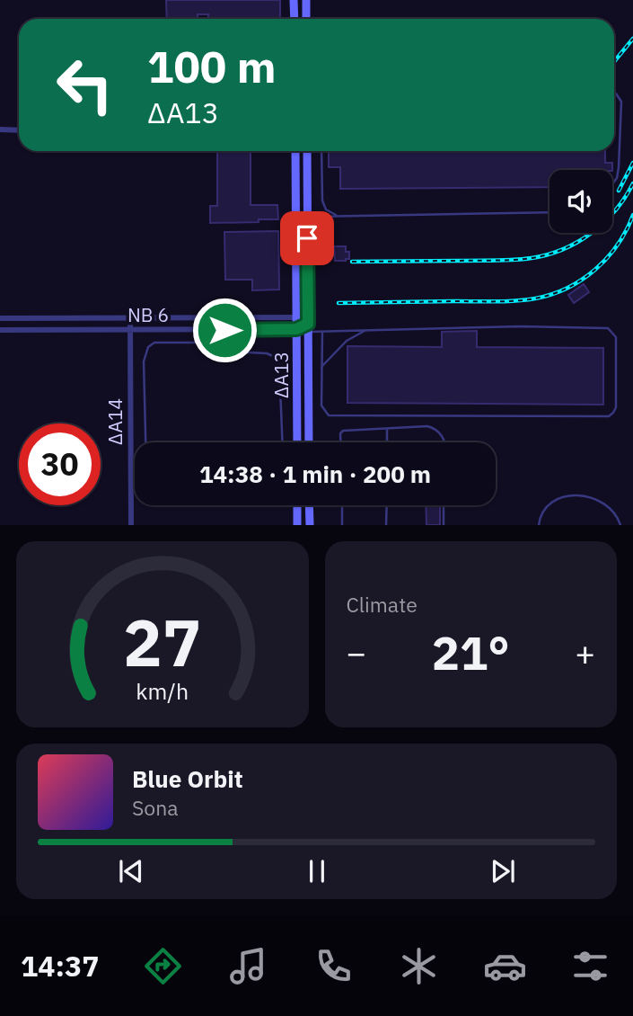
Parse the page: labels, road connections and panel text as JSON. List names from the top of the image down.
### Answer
{
  "streets": {
    "street": ["ΝΒ 6", "ΔΑ13", "ΔΑ14"]
  },
  "crossings": [
    ["ΝΒ 6", "ΔΑ13"],
    ["ΝΒ 6", "ΔΑ14"]
  ],
  "page": {
    "turn": ["100 m", "ΔΑ13"],
    "limit": "30",
    "trip": "14:38 · 1 min · 200 m",
    "tile": "Climate",
    "heat": ["−", "21°", "+"],
    "song": ["Blue Orbit", "Sona"],
    "tabs": "14:37",
    "gauge": ["27", "km/h"]
  }
}
